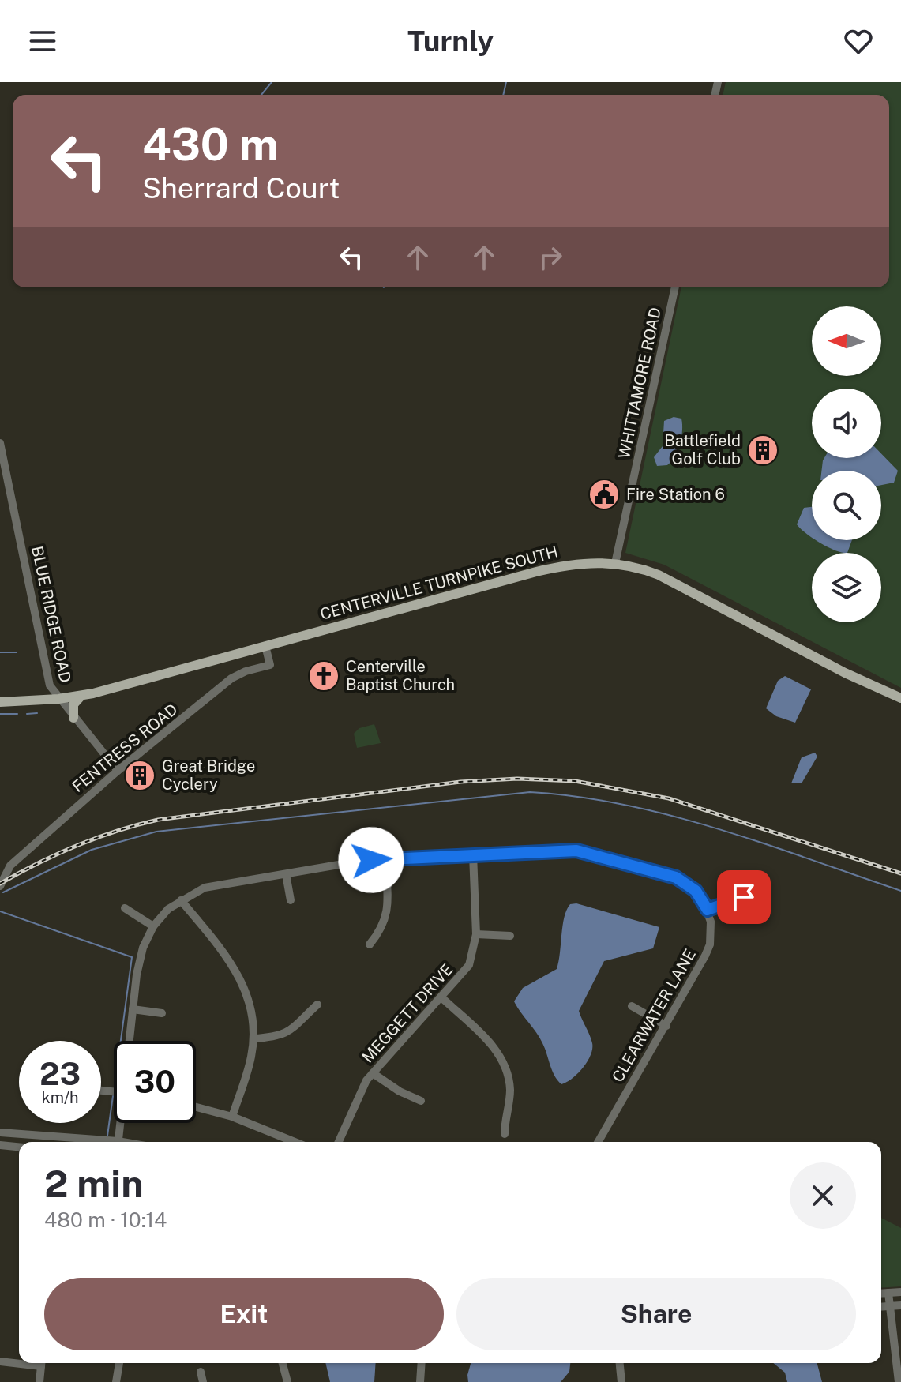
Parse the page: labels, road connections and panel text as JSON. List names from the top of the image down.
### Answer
{
  "streets": {
    "main road": ["CENTERVILLE TURNPIKE SOUTH"],
    "street": [
      "WHITTAMORE ROAD",
      "BLUE RIDGE ROAD",
      "FENTRESS ROAD",
      "MEGGETT DRIVE",
      "CLEARWATER LANE"
    ]
  },
  "crossings": [
    ["WHITTAMORE ROAD", "CENTERVILLE TURNPIKE SOUTH"],
    ["CENTERVILLE TURNPIKE SOUTH", "BLUE RIDGE ROAD"],
    ["CENTERVILLE TURNPIKE SOUTH", "FENTRESS ROAD"],
    ["BLUE RIDGE ROAD", "FENTRESS ROAD"]
  ],
  "places": {
    "building": ["Battlefield Golf Club", "Great Bridge Cyclery"],
    "public building": ["Fire Station 6"],
    "church": ["Centerville Baptist Church"]
  },
  "north": "left",
  "page": {
    "header": "Turnly",
    "turn": ["430 m", "Sherrard Court"],
    "speed": "23 km/h",
    "limit": "30",
    "heading": ["2 min", "480 m · 10:14"],
    "buttons": ["Exit", "Share"]
  }
}
